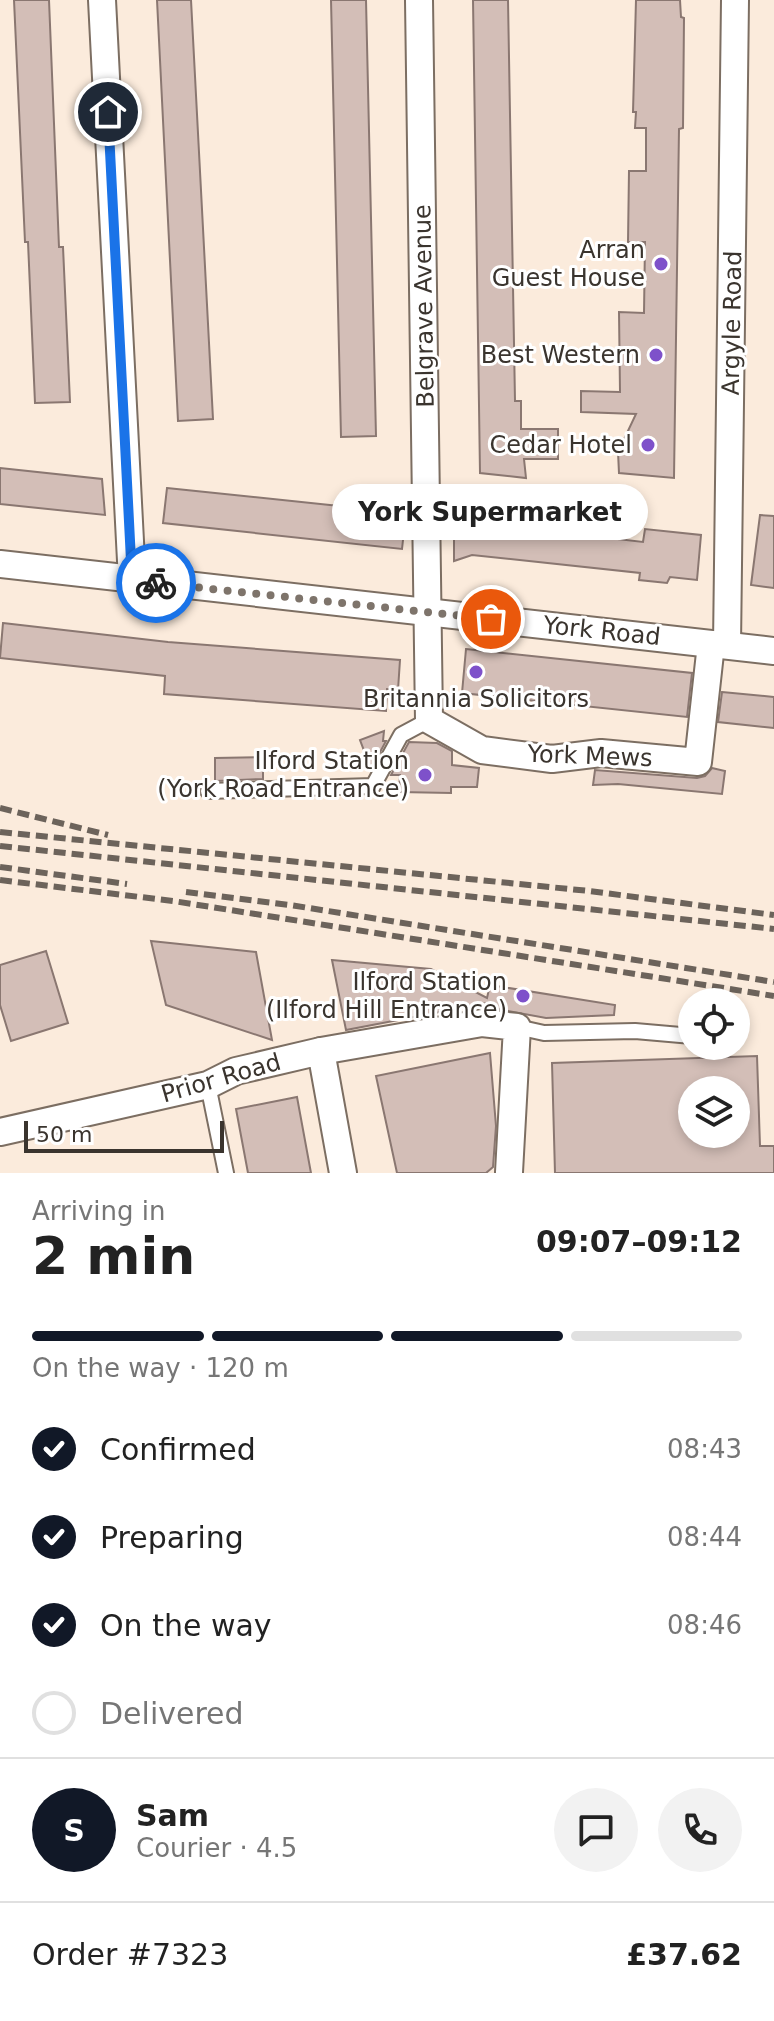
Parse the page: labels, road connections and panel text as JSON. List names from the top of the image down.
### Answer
{
  "streets": {
    "street": [
      "Belgrave Avenue",
      "Argyle Road",
      "York Road",
      "York Mews",
      "Prior Road"
    ]
  },
  "crossings": [
    ["Belgrave Avenue", "York Road"],
    ["Argyle Road", "York Road"],
    ["Argyle Road", "York Mews"],
    ["York Road", "York Mews"]
  ],
  "places": [
    "Arran Guest House",
    "Best Western",
    "Cedar Hotel",
    "York Supermarket",
    "Britannia Solicitors",
    "Ilford Station (York Road Entrance)",
    "Ilford Station (Ilford Hill Entrance)"
  ],
  "scale_bar": "50 m",
  "page": {
    "bubble": "York Supermarket",
    "scale": "50 m",
    "heading": ["2 min", "Arriving in", "09:07–09:12"],
    "panel": [
      "Sam",
      "Courier · 4.5",
      "Order #7323",
      "£37.62"
    ],
    "bar": "On the way · 120 m",
    "list": [
      ["Confirmed", "08:43"],
      ["Preparing", "08:44"],
      ["On the way", "08:46"],
      "Delivered"
    ],
    "round": "S"
  }
}
